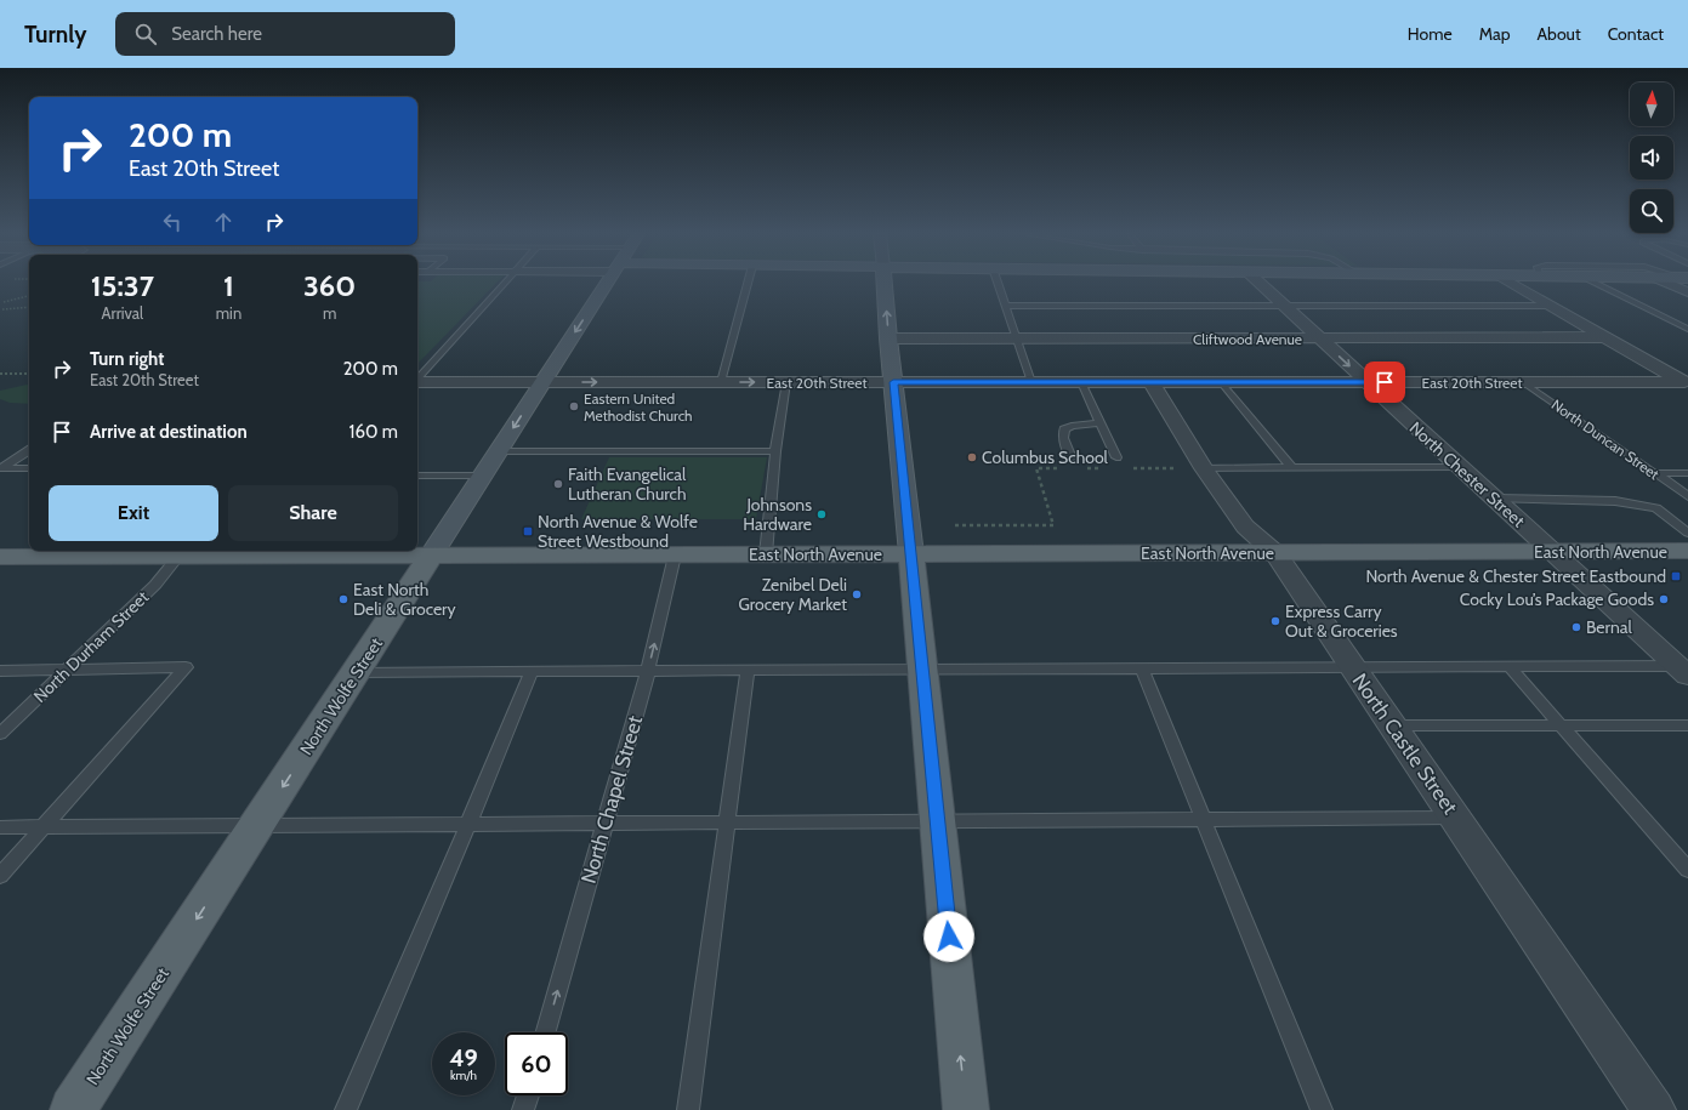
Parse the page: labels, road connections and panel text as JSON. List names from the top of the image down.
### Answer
{
  "streets": {
    "main road": ["East North Avenue", "North Wolfe Street"],
    "street": [
      "Cliftwood Avenue",
      "East 20th Street",
      "North Chester Street",
      "North Castle Street"
    ],
    "lane": ["North Duncan Street", "North Durham Street", "North Chapel Street"]
  },
  "crossings": [
    ["Cliftwood Avenue", "North Chester Street"],
    ["East 20th Street", "North Duncan Street"],
    ["East 20th Street", "North Chester Street"],
    ["East 20th Street", "North Wolfe Street"],
    ["East 20th Street", "North Castle Street"],
    ["North Chester Street", "East North Avenue"],
    ["East North Avenue", "North Durham Street"],
    ["East North Avenue", "North Wolfe Street"],
    ["East North Avenue", "North Castle Street"],
    ["East North Avenue", "North Chapel Street"]
  ],
  "one_way": ["North Wolfe Street", "North Chapel Street"],
  "places": {
    "other": [
      "Eastern United Methodist Church",
      "Columbus School",
      "Faith Evangelical Lutheran Church",
      "Johnsons Hardware",
      "Zenibel Deli Grocery Market",
      "East North Deli & Grocery",
      "Cocky Lou’s Package Goods",
      "Express Carry Out & Groceries",
      "Bernal"
    ],
    "transit": ["North Avenue & Wolfe Street Westbound", "North Avenue & Chester Street Eastbound"]
  },
  "north": "top",
  "page": {
    "header": "Turnly",
    "search": "Search here",
    "nav": [
      "Home",
      "Map",
      "About",
      "Contact"
    ],
    "turn": ["200 m", "East 20th Street"],
    "eta": [
      "15:37",
      "Arrival",
      "1",
      "min",
      "360",
      "m"
    ],
    "list": [
      {
        "name": "Turn right",
        "note": "East 20th Street",
        "value": "200 m"
      },
      {
        "name": "Arrive at destination",
        "value": "160 m"
      }
    ],
    "buttons": ["Exit", "Share"],
    "speed": "49 km/h",
    "limit": "60"
  }
}
